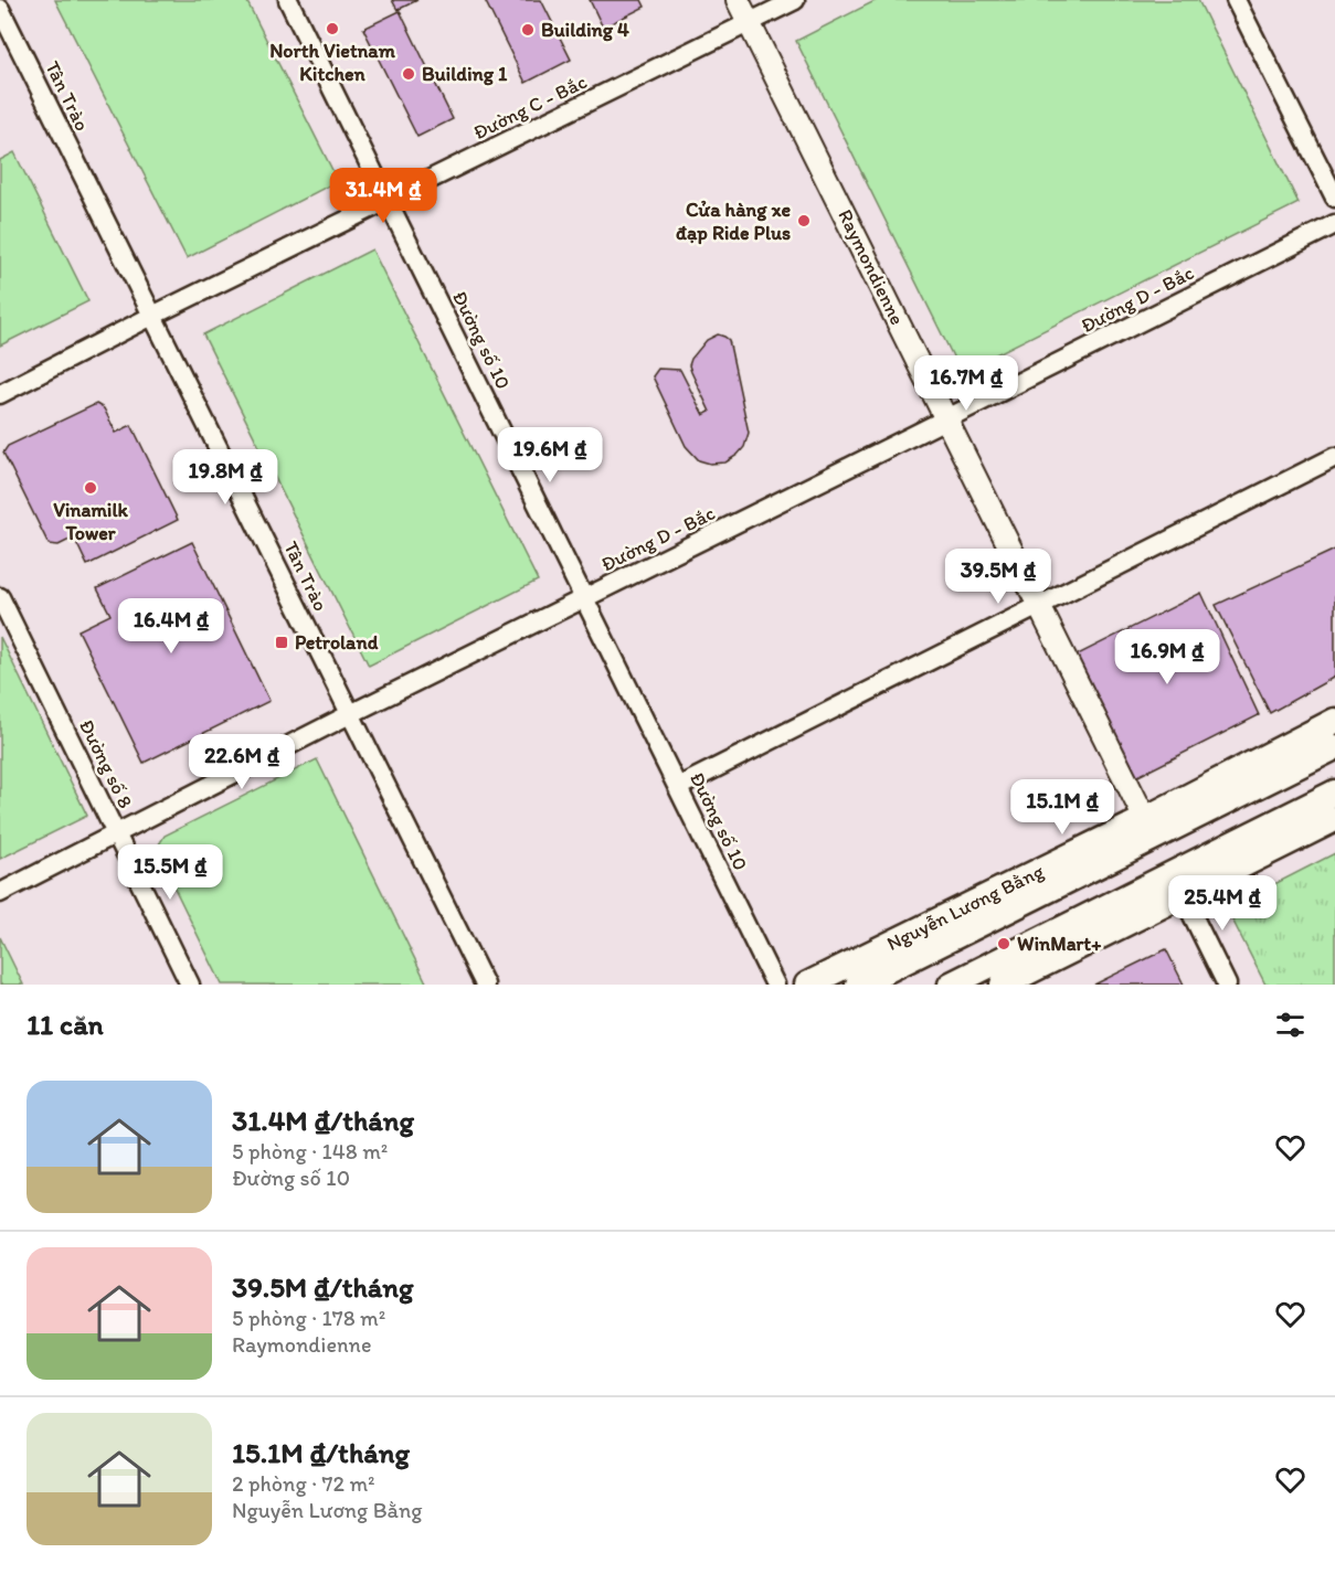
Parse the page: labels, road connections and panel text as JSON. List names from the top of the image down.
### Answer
{
  "streets": {
    "main road": ["Nguyễn Lương Bằng"],
    "street": [
      "Tân Trào",
      "Đường C - Bắc",
      "Raymondienne",
      "Đường D - Bắc",
      "Đường số 10",
      "Đường số 8"
    ]
  },
  "crossings": [
    ["Tân Trào", "Đường C - Bắc"],
    ["Tân Trào", "Đường D - Bắc"],
    ["Đường C - Bắc", "Raymondienne"],
    ["Đường C - Bắc", "Đường số 10"],
    ["Raymondienne", "Đường D - Bắc"],
    ["Raymondienne", "Nguyễn Lương Bằng"],
    ["Đường D - Bắc", "Đường số 10"],
    ["Đường D - Bắc", "Đường số 8"]
  ],
  "places": {
    "other": [
      "North Vietnam Kitchen",
      "Building 4",
      "Building 1",
      "Cửa hàng xe đạp Ride Plus",
      "Vinamilk Tower",
      "WinMart+"
    ],
    "transit": ["Petroland"]
  },
  "page": {
    "price": [
      "31.4M ₫",
      "16.7M ₫",
      "19.6M ₫",
      "19.8M ₫",
      "39.5M ₫",
      "16.4M ₫",
      "16.9M ₫",
      "22.6M ₫",
      "15.1M ₫",
      "15.5M ₫",
      "25.4M ₫"
    ],
    "heading": "11 căn",
    "list": [
      {
        "name": "31.4M ₫/tháng",
        "note": "5 phòng · 148 m² · Đường số 10"
      },
      {
        "name": "39.5M ₫/tháng",
        "note": "5 phòng · 178 m² · Raymondienne"
      },
      {
        "name": "15.1M ₫/tháng",
        "note": "2 phòng · 72 m² · Nguyễn Lương Bằng"
      }
    ]
  }
}
